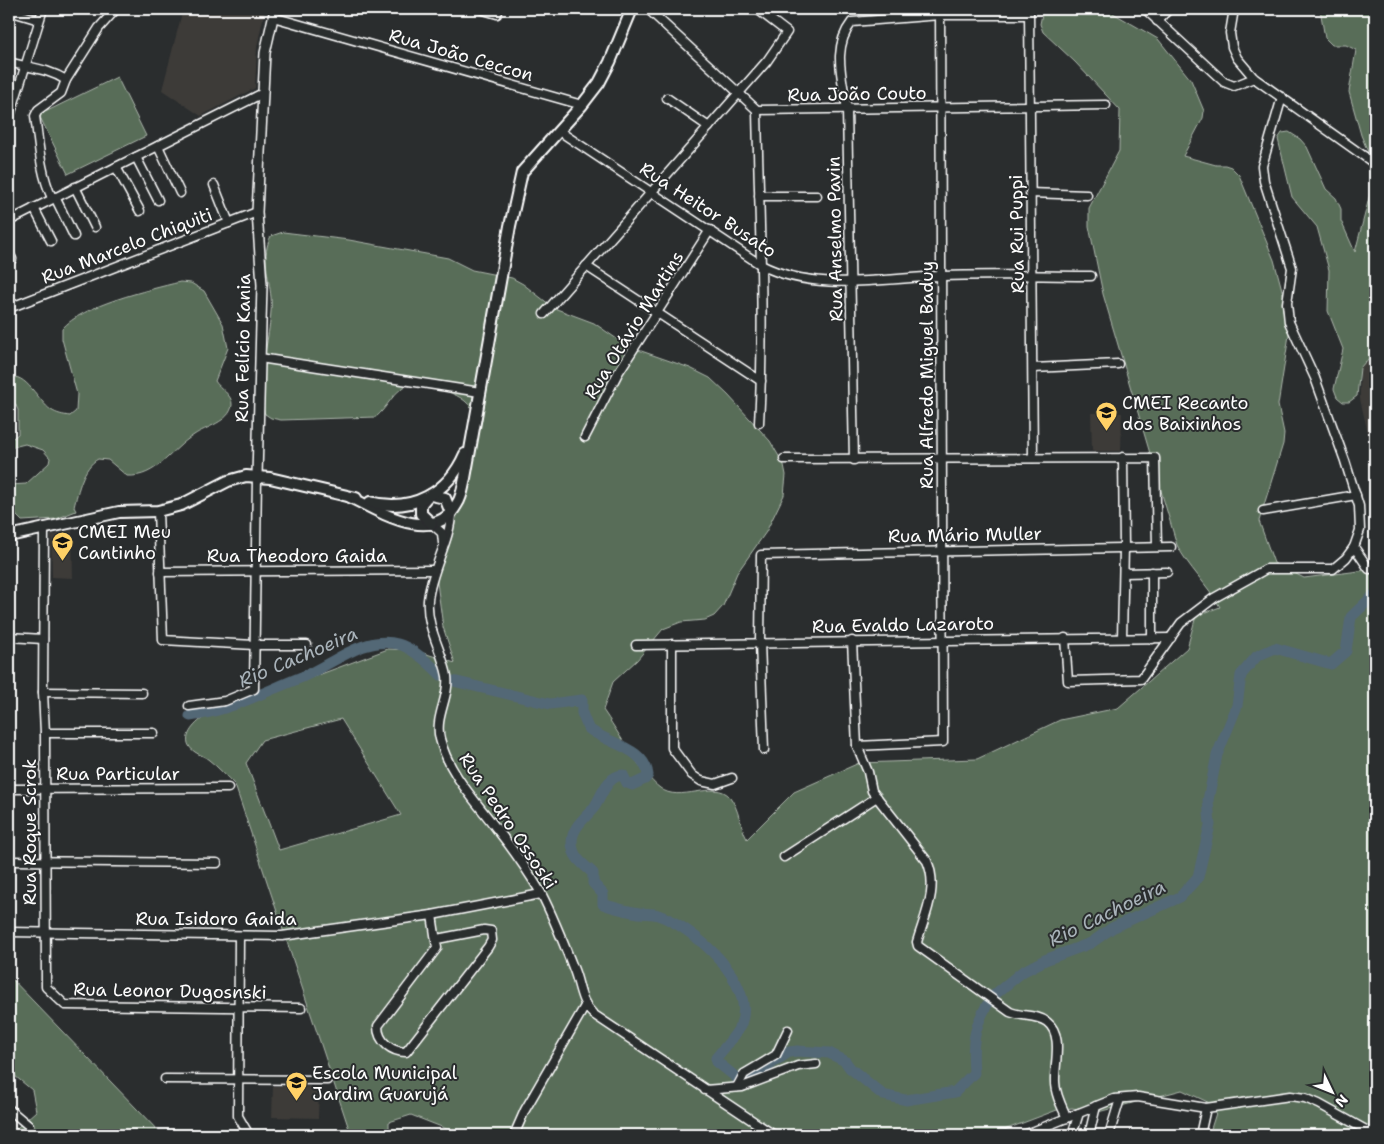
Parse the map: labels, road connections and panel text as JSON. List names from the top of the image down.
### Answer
{
  "streets": {
    "street": [
      "Rua João Ceccon",
      "Rua João Couto",
      "Rua Heitor Busato",
      "Rua Rui Puppi",
      "Rua Anselmo Pavin",
      "Rua Marcelo Chiquiti",
      "Rua Otávio Martins",
      "Rua Felício Kania",
      "Rua Alfredo Miguel Baduy",
      "Rua Mário Muller",
      "Rua Theodoro Gaida",
      "Rua Evaldo Lazaroto",
      "Rua Particular",
      "Rua Pedro Ossoski",
      "Rua Roque Scrok",
      "Rua Isidoro Gaida",
      "Rua Leonor Dugosnski"
    ]
  },
  "crossings": [
    ["Rua João Ceccon", "Rua Felício Kania"],
    ["Rua João Couto", "Rua Rui Puppi"],
    ["Rua João Couto", "Rua Anselmo Pavin"],
    ["Rua João Couto", "Rua Alfredo Miguel Baduy"],
    ["Rua Heitor Busato", "Rua Rui Puppi"],
    ["Rua Heitor Busato", "Rua Anselmo Pavin"],
    ["Rua Heitor Busato", "Rua Otávio Martins"],
    ["Rua Heitor Busato", "Rua Alfredo Miguel Baduy"],
    ["Rua Anselmo Pavin", "Rua Alfredo Miguel Baduy"],
    ["Rua Marcelo Chiquiti", "Rua Felício Kania"],
    ["Rua Felício Kania", "Rua Theodoro Gaida"],
    ["Rua Alfredo Miguel Baduy", "Rua Mário Muller"],
    ["Rua Alfredo Miguel Baduy", "Rua Evaldo Lazaroto"],
    ["Rua Mário Muller", "Rua Evaldo Lazaroto"],
    ["Rua Theodoro Gaida", "Rua Pedro Ossoski"],
    ["Rua Particular", "Rua Roque Scrok"],
    ["Rua Pedro Ossoski", "Rua Isidoro Gaida"],
    ["Rua Roque Scrok", "Rua Isidoro Gaida"],
    ["Rua Roque Scrok", "Rua Leonor Dugosnski"]
  ],
  "water": ["Rio Cachoeira"],
  "places": {
    "school or university": ["CMEI Recanto dos Baixinhos", "CMEI Meu Cantinho", "Escola Municipal Jardim Guarujá"]
  },
  "north": "bottom right"
}
